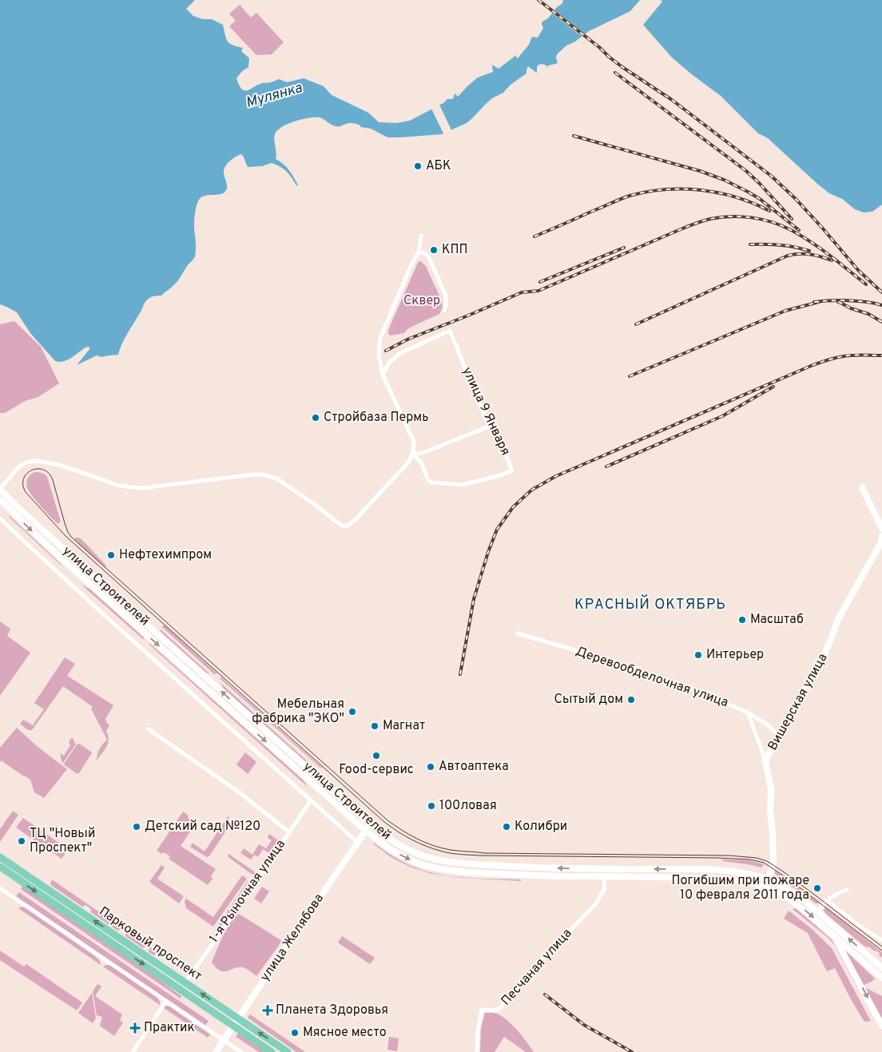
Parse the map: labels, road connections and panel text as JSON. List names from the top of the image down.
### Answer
{
  "streets": {
    "main road": [
      "улица Строителей",
      "Вишерская улица",
      "улица Желябова",
      "Парковый проспект"
    ],
    "street": [
      "улица 9 Января",
      "Деревообделочная улица",
      "1-я Рыночная улица",
      "Песчаная улица"
    ]
  },
  "crossings": [
    ["улица Строителей", "Вишерская улица"],
    ["улица Строителей", "улица Желябова"],
    ["улица Строителей", "Песчаная улица"],
    ["Деревообделочная улица", "Вишерская улица"],
    ["1-я Рыночная улица", "Парковый проспект"],
    ["улица Желябова", "Парковый проспект"]
  ],
  "districts": ["КРАСНЫЙ ОКТЯБРЬ"],
  "water": ["Мулянка"],
  "parks": ["Сквер"],
  "places": {
    "other": [
      "АБК",
      "КПП",
      "Стройбаза Пермь",
      "Нефтехимпром",
      "Масштаб",
      "Интерьер",
      "Сытый дом",
      "Мебельная фабрика \"ЭКО\"",
      "Магнат",
      "Food-сервис",
      "Автоаптека",
      "100ловая",
      "Детский сад №120",
      "Колибри",
      "ТЦ \"Новый Проспект\"",
      "Погибшим при пожаре 10 февраля 2011 года",
      "Мясное место"
    ],
    "health": ["Планета Здоровья", "Практик"]
  }
}
